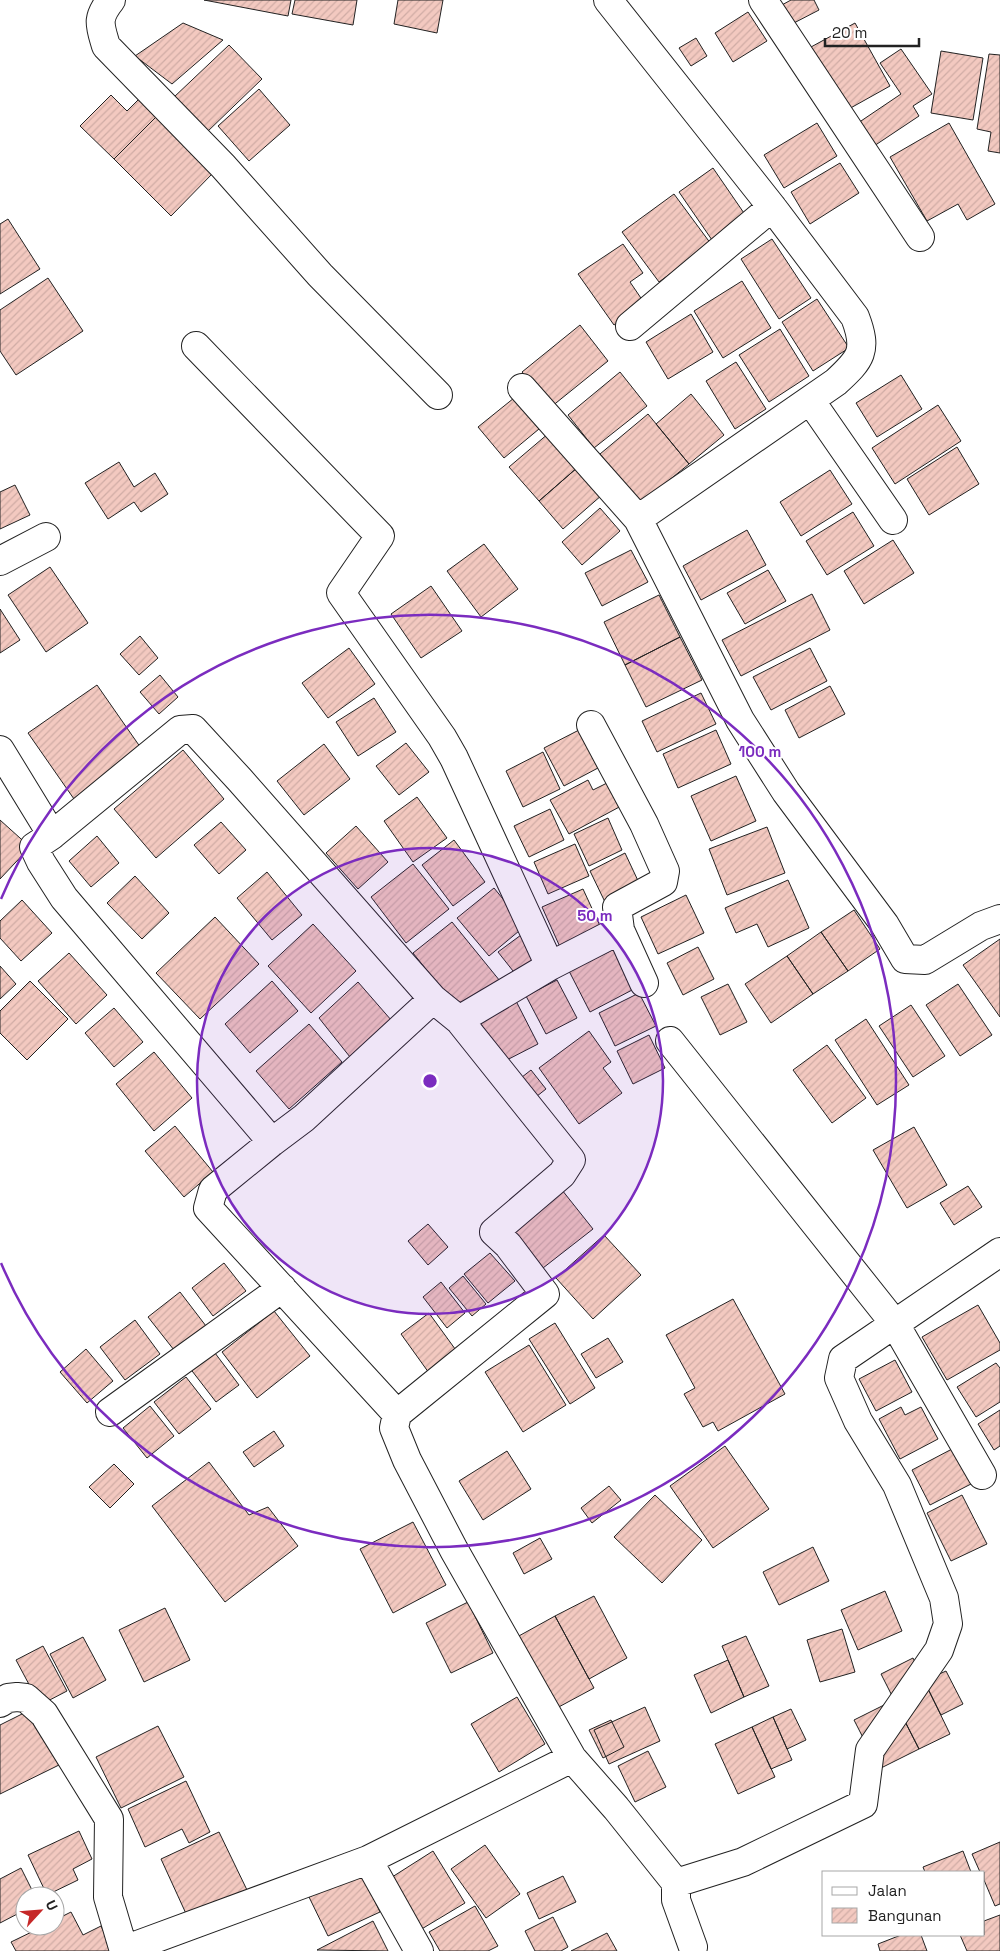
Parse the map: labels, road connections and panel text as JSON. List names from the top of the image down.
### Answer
{
  "legend": ["Jalan", "Bangunan"],
  "scale_bar": "20 m",
  "north": "top right",
  "rings": ["100 m", "50 m"]
}
